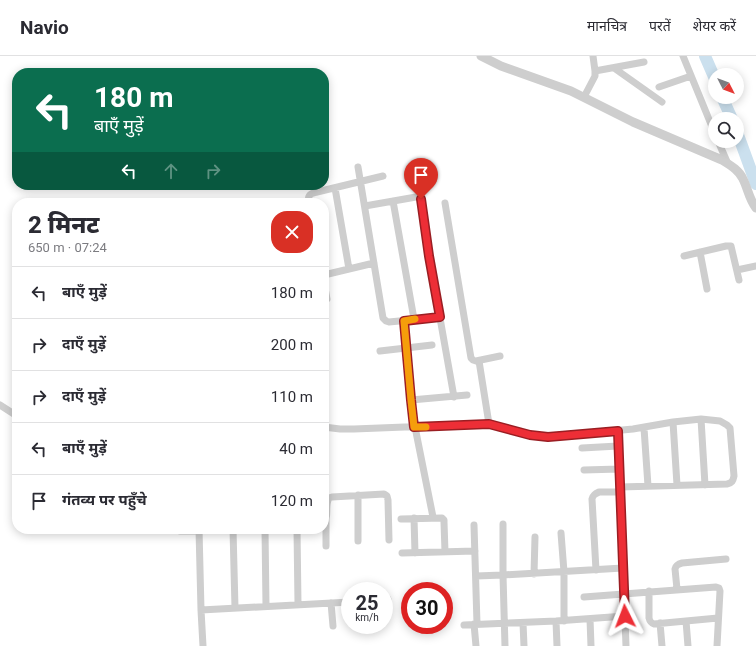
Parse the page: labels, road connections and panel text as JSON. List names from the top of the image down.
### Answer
{
  "north": "bottom right",
  "page": {
    "header": "Navio",
    "nav": ["मानचित्र", "परतें", "शेयर करें"],
    "turn": ["180 m", "बाएँ मुड़ें"],
    "heading": ["2 मिनट", "650 m · 07:24"],
    "list": [
      {
        "name": "बाएँ मुड़ें",
        "value": "180 m"
      },
      {
        "name": "दाएँ मुड़ें",
        "value": "200 m"
      },
      {
        "name": "दाएँ मुड़ें",
        "value": "110 m"
      },
      {
        "name": "बाएँ मुड़ें",
        "value": "40 m"
      },
      {
        "name": "गंतव्य पर पहुँचे",
        "value": "120 m"
      }
    ],
    "speed": "25 km/h",
    "limit": "30"
  }
}
